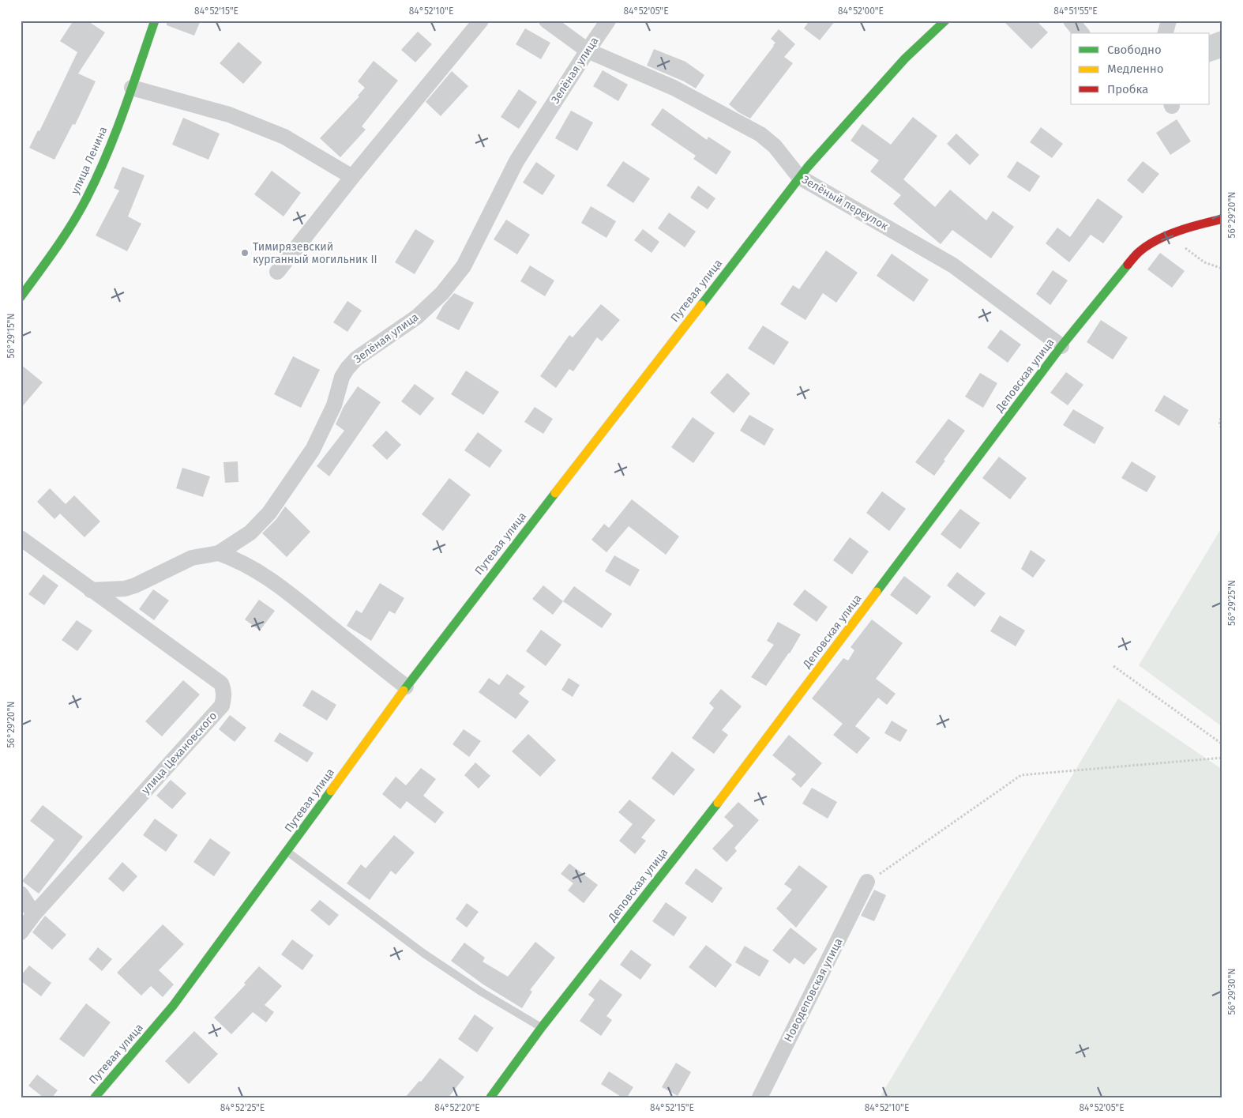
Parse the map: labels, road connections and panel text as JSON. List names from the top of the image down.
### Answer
{
  "streets": {
    "street": [
      "Зелёная улица",
      "улица Ленина",
      "Зелёный переулок",
      "Путевая улица",
      "Деповская улица",
      "улица Цехановского",
      "Новодеповская улица"
    ]
  },
  "crossings": [
    ["Зелёная улица", "Зелёный переулок"],
    ["Зелёная улица", "улица Цехановского"],
    ["Зелёный переулок", "Путевая улица"],
    ["Зелёный переулок", "Деповская улица"]
  ],
  "places": ["Тимирязевский курганный могильник II"],
  "legend": ["Свободно", "Медленно", "Пробка"],
  "coordinates": [
    "84°52'15\"E",
    "84°52'10\"E",
    "84°52'05\"E",
    "84°52'00\"E",
    "84°51'55\"E",
    "56°29'20\"N",
    "56°29'15\"N",
    "56°29'25\"N",
    "56°29'30\"N",
    "84°52'25\"E",
    "84°52'20\"E"
  ]
}
